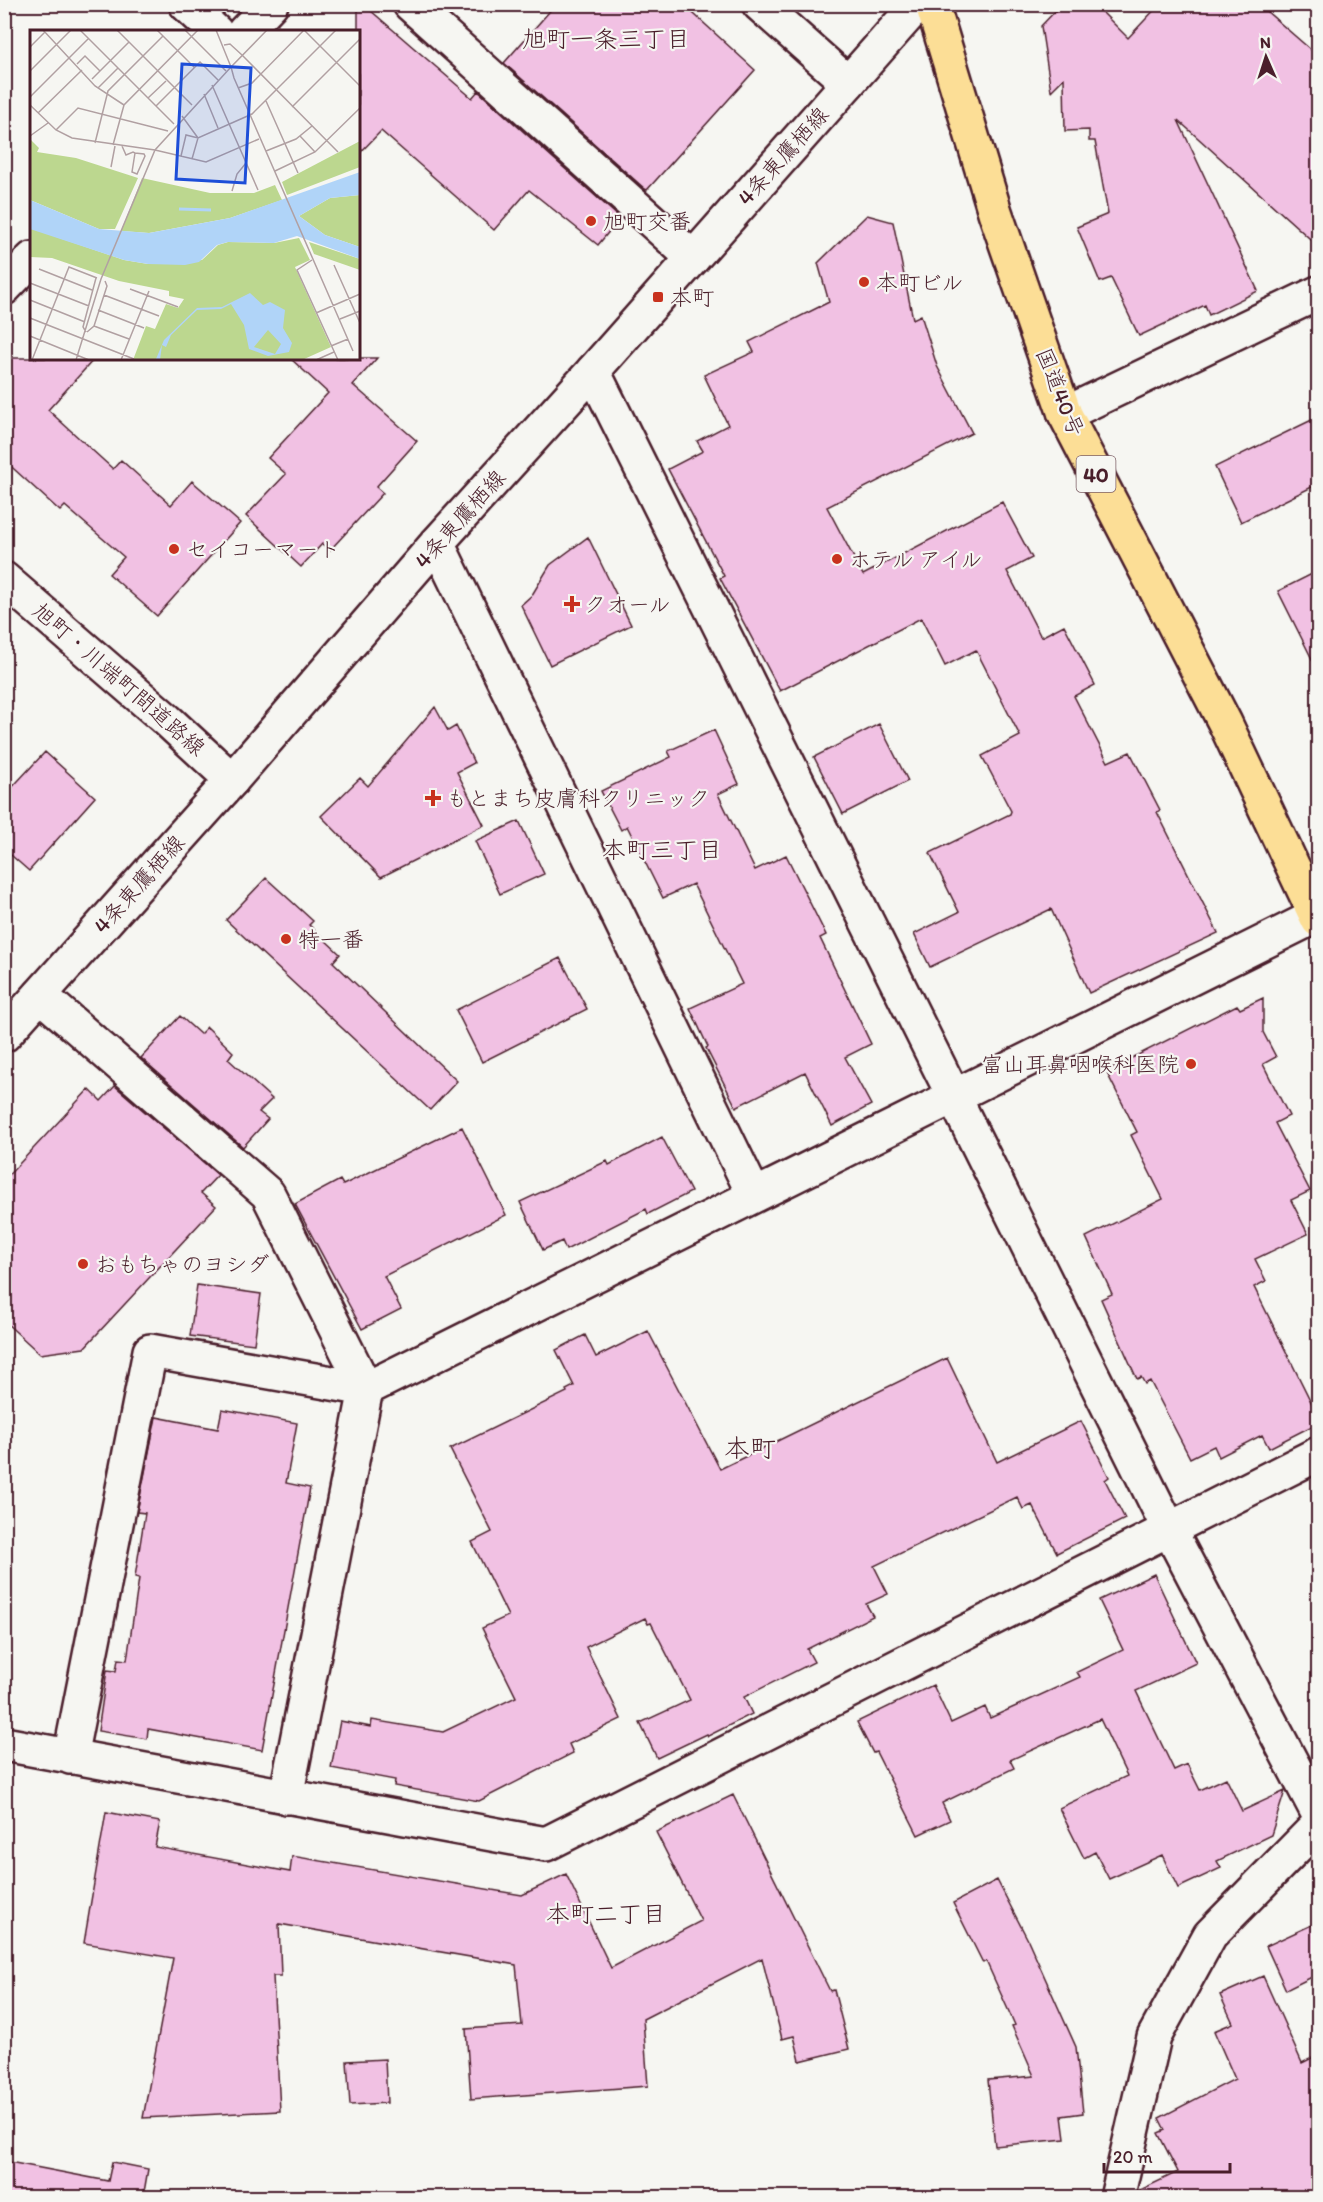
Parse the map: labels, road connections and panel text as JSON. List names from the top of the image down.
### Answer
{
  "streets": {
    "highway": ["国道40号", "40"],
    "street": ["4条東鷹栖線", "旭町・川端町間道路線"]
  },
  "crossings": [
    ["4条東鷹栖線", "旭町・川端町間道路線"]
  ],
  "districts": [
    "旭町一条三丁目",
    "本町三丁目",
    "本町",
    "本町二丁目"
  ],
  "places": {
    "other": [
      "旭町交番",
      "本町ビル",
      "セイコーマート",
      "ホテル アイル",
      "特一番",
      "富山耳鼻咽喉科医院",
      "おもちゃのヨシダ"
    ],
    "transit": ["本町"],
    "health": ["クオール", "もとまち皮膚科クリニック"]
  },
  "scale_bar": "20 m",
  "north": "top"
}
